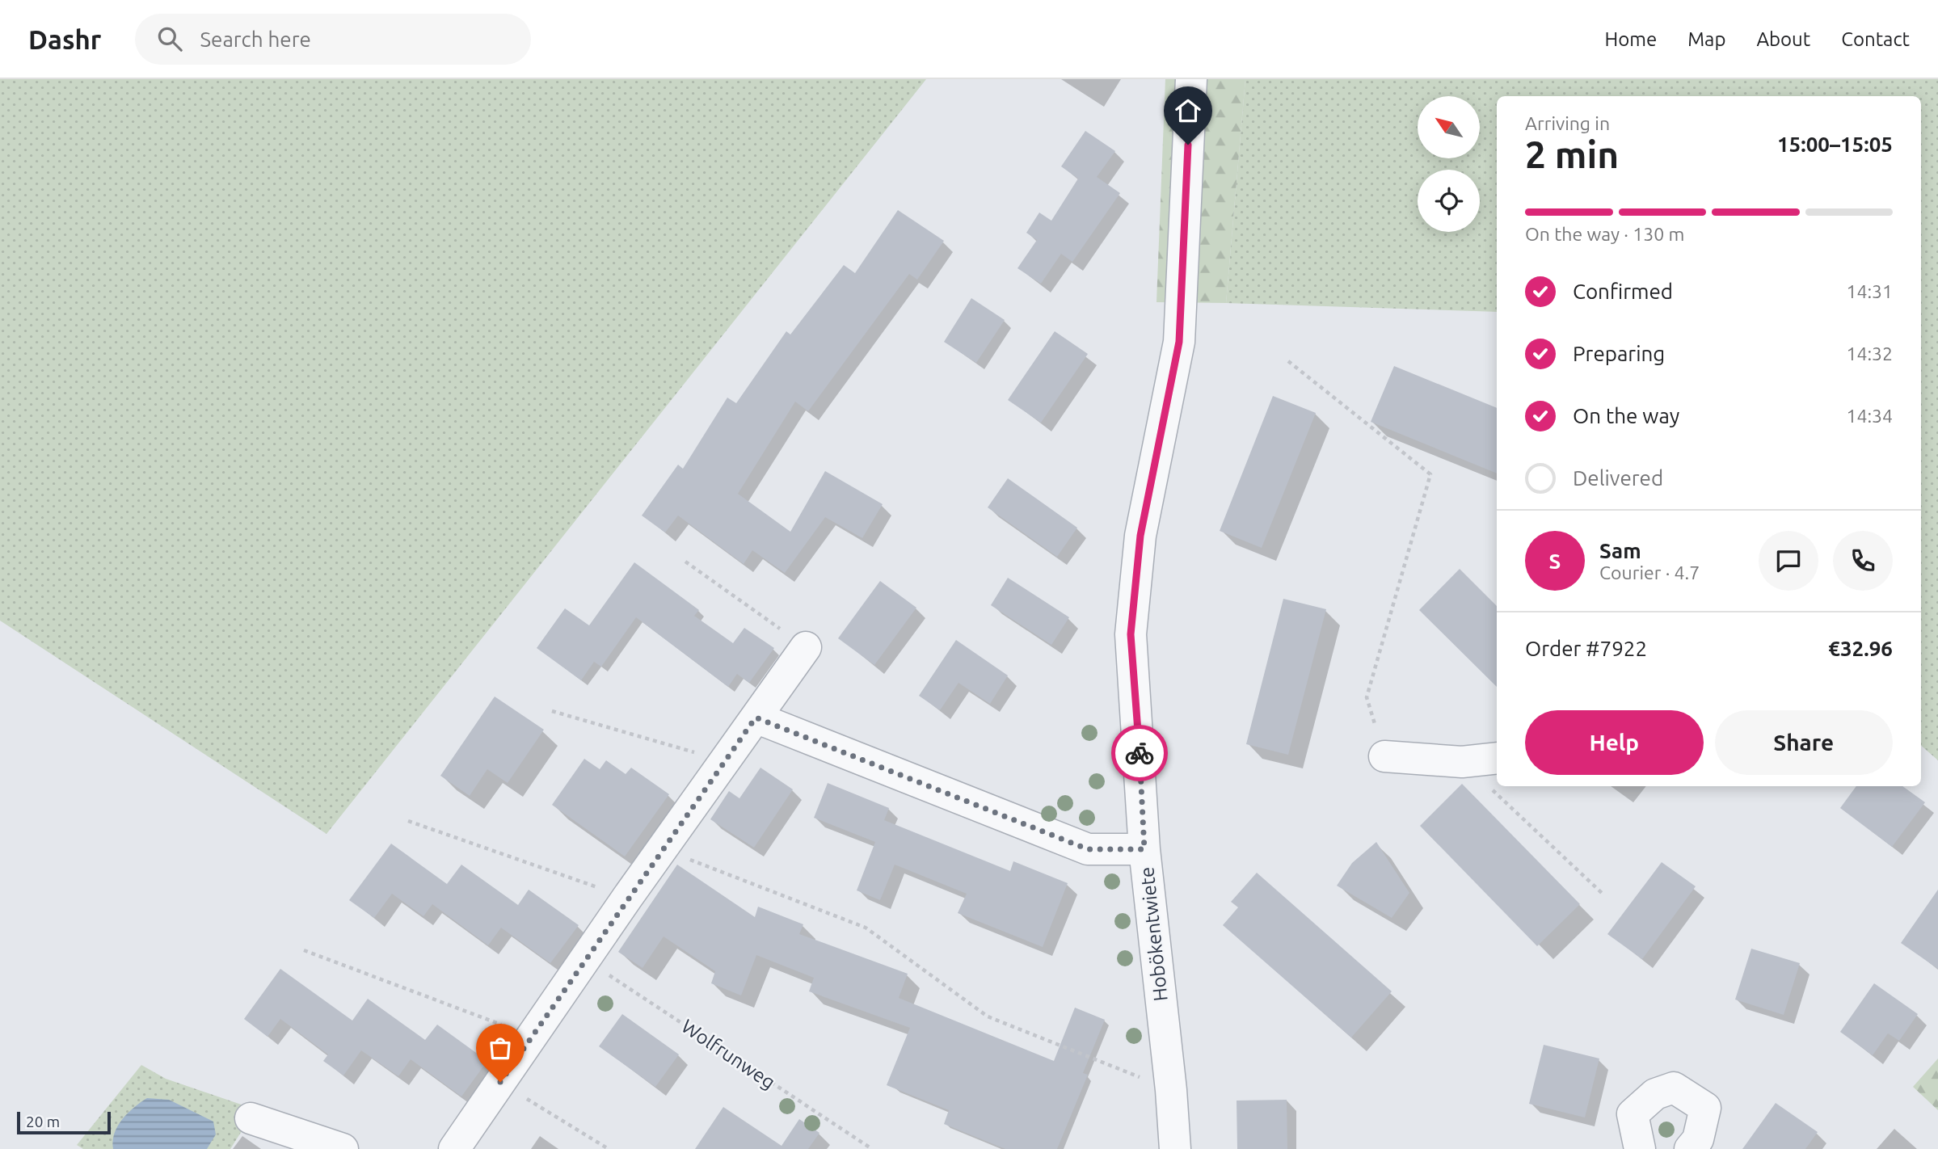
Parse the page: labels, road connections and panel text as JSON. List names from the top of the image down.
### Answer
{
  "streets": {
    "street": ["Hobökentwiete"],
    "path": ["Wolfrunweg"]
  },
  "scale_bar": "20 m",
  "north": "top left",
  "page": {
    "header": "Dashr",
    "search": "Search here",
    "nav": [
      "Home",
      "Map",
      "About",
      "Contact"
    ],
    "heading": ["2 min", "Arriving in", "15:00–15:05"],
    "panel": [
      "Sam",
      "Courier · 4.7",
      "Order #7922",
      "€32.96"
    ],
    "bar": "On the way · 130 m",
    "list": [
      ["Confirmed", "14:31"],
      ["Preparing", "14:32"],
      ["On the way", "14:34"],
      "Delivered"
    ],
    "round": "S",
    "buttons": ["Help", "Share"],
    "scale": "20 m"
  }
}
